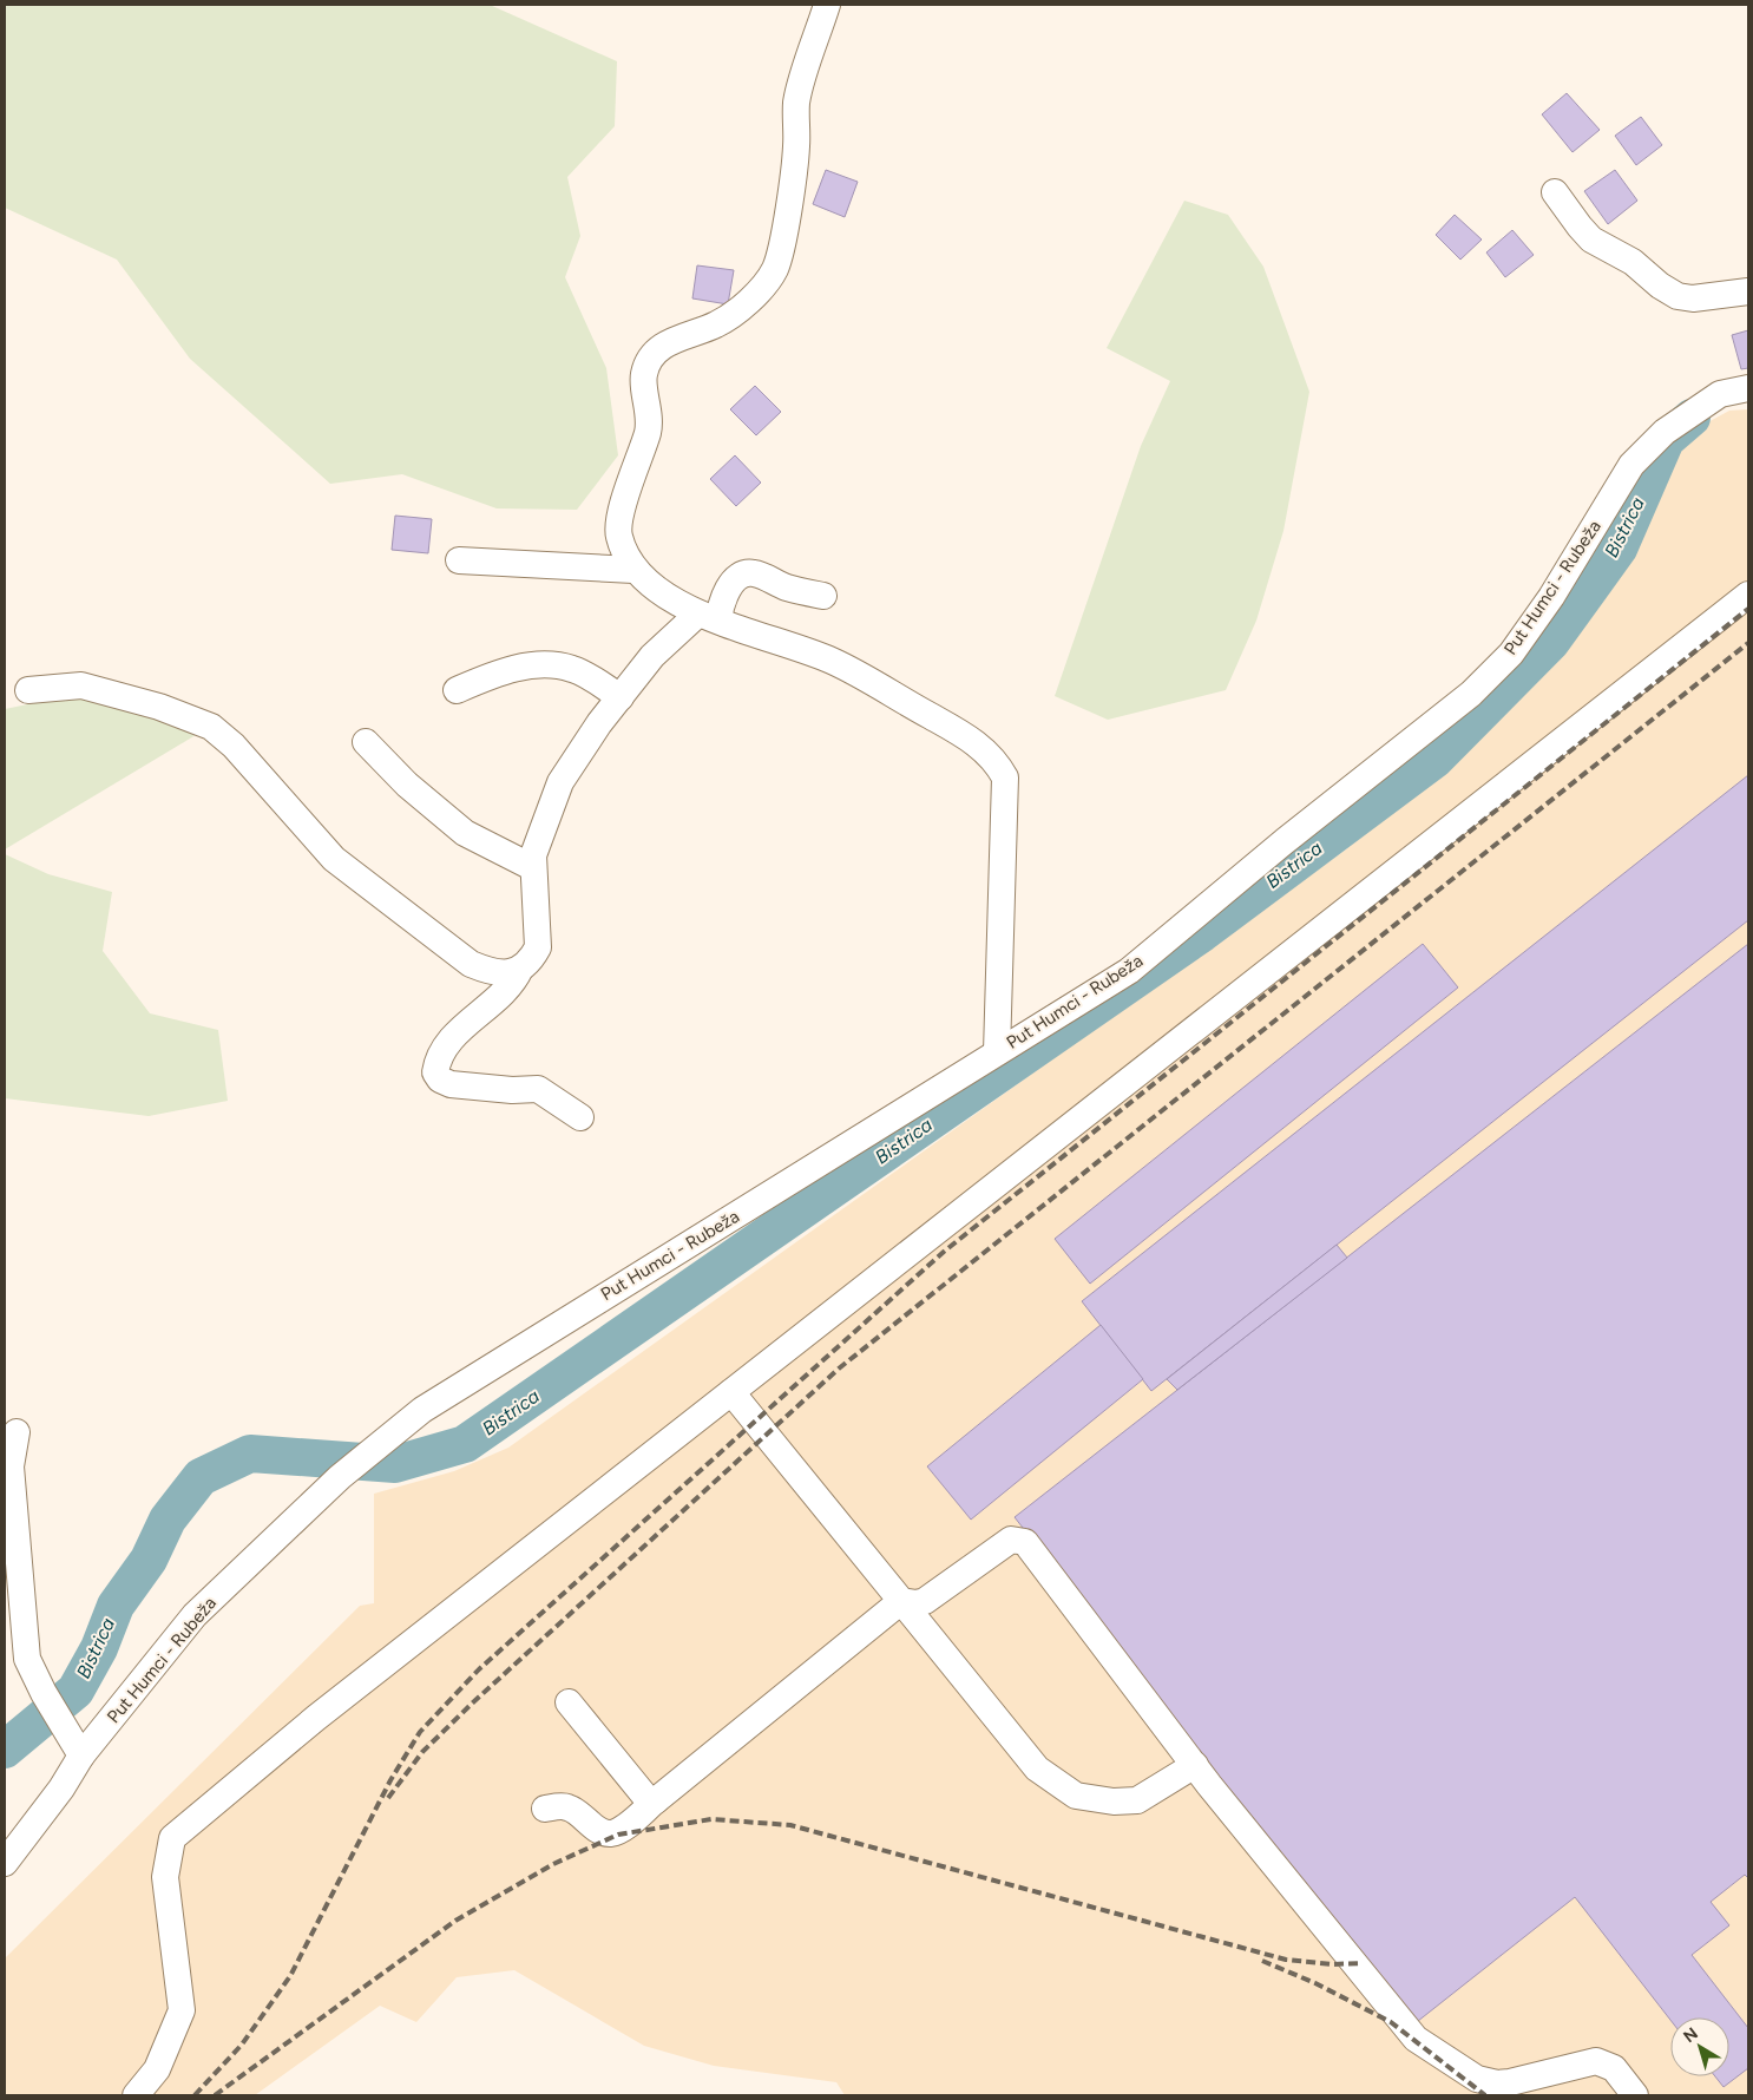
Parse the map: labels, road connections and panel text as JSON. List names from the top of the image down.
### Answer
{
  "streets": {
    "street": ["Put Humci - Rubeža"]
  },
  "water": ["Bistrica"],
  "north": "top left"
}
